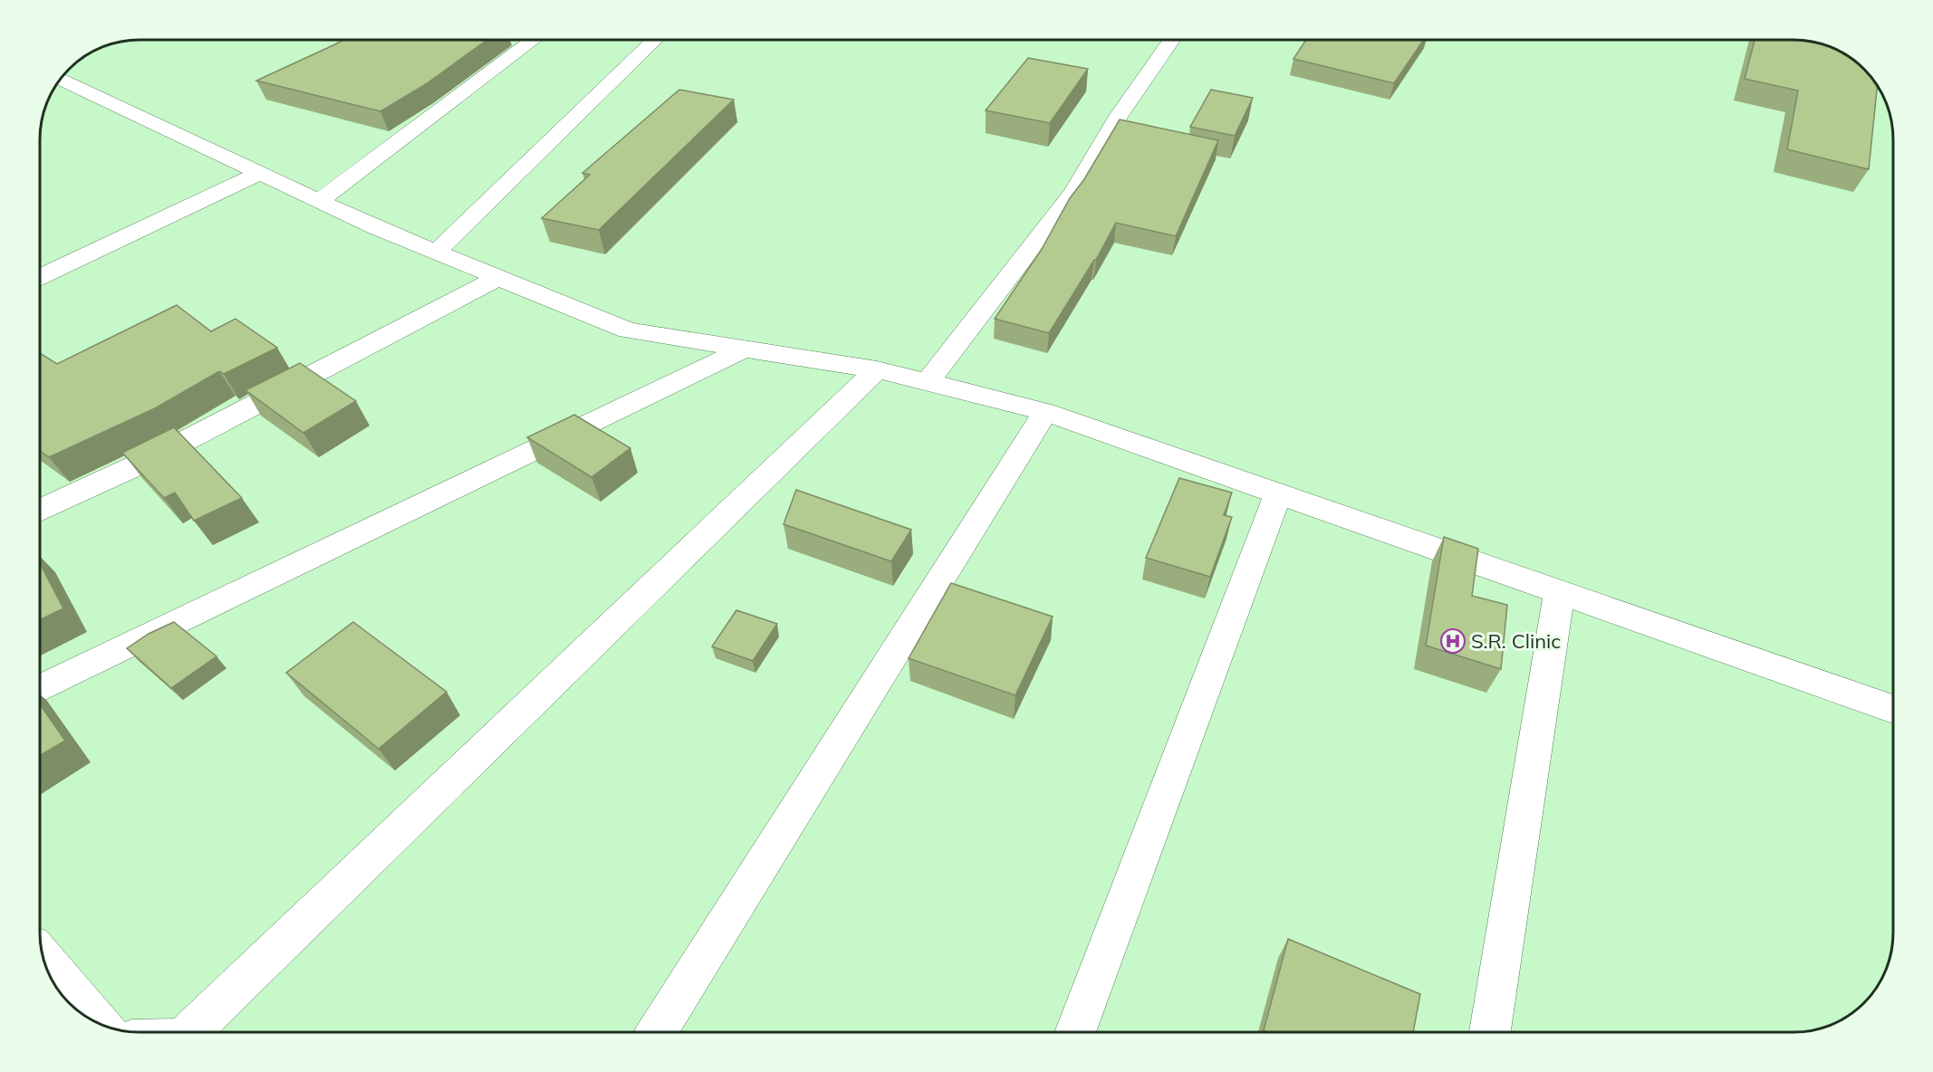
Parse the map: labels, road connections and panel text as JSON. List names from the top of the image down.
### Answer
{
  "places": {
    "hospital": ["S.R. Clinic"]
  }
}
